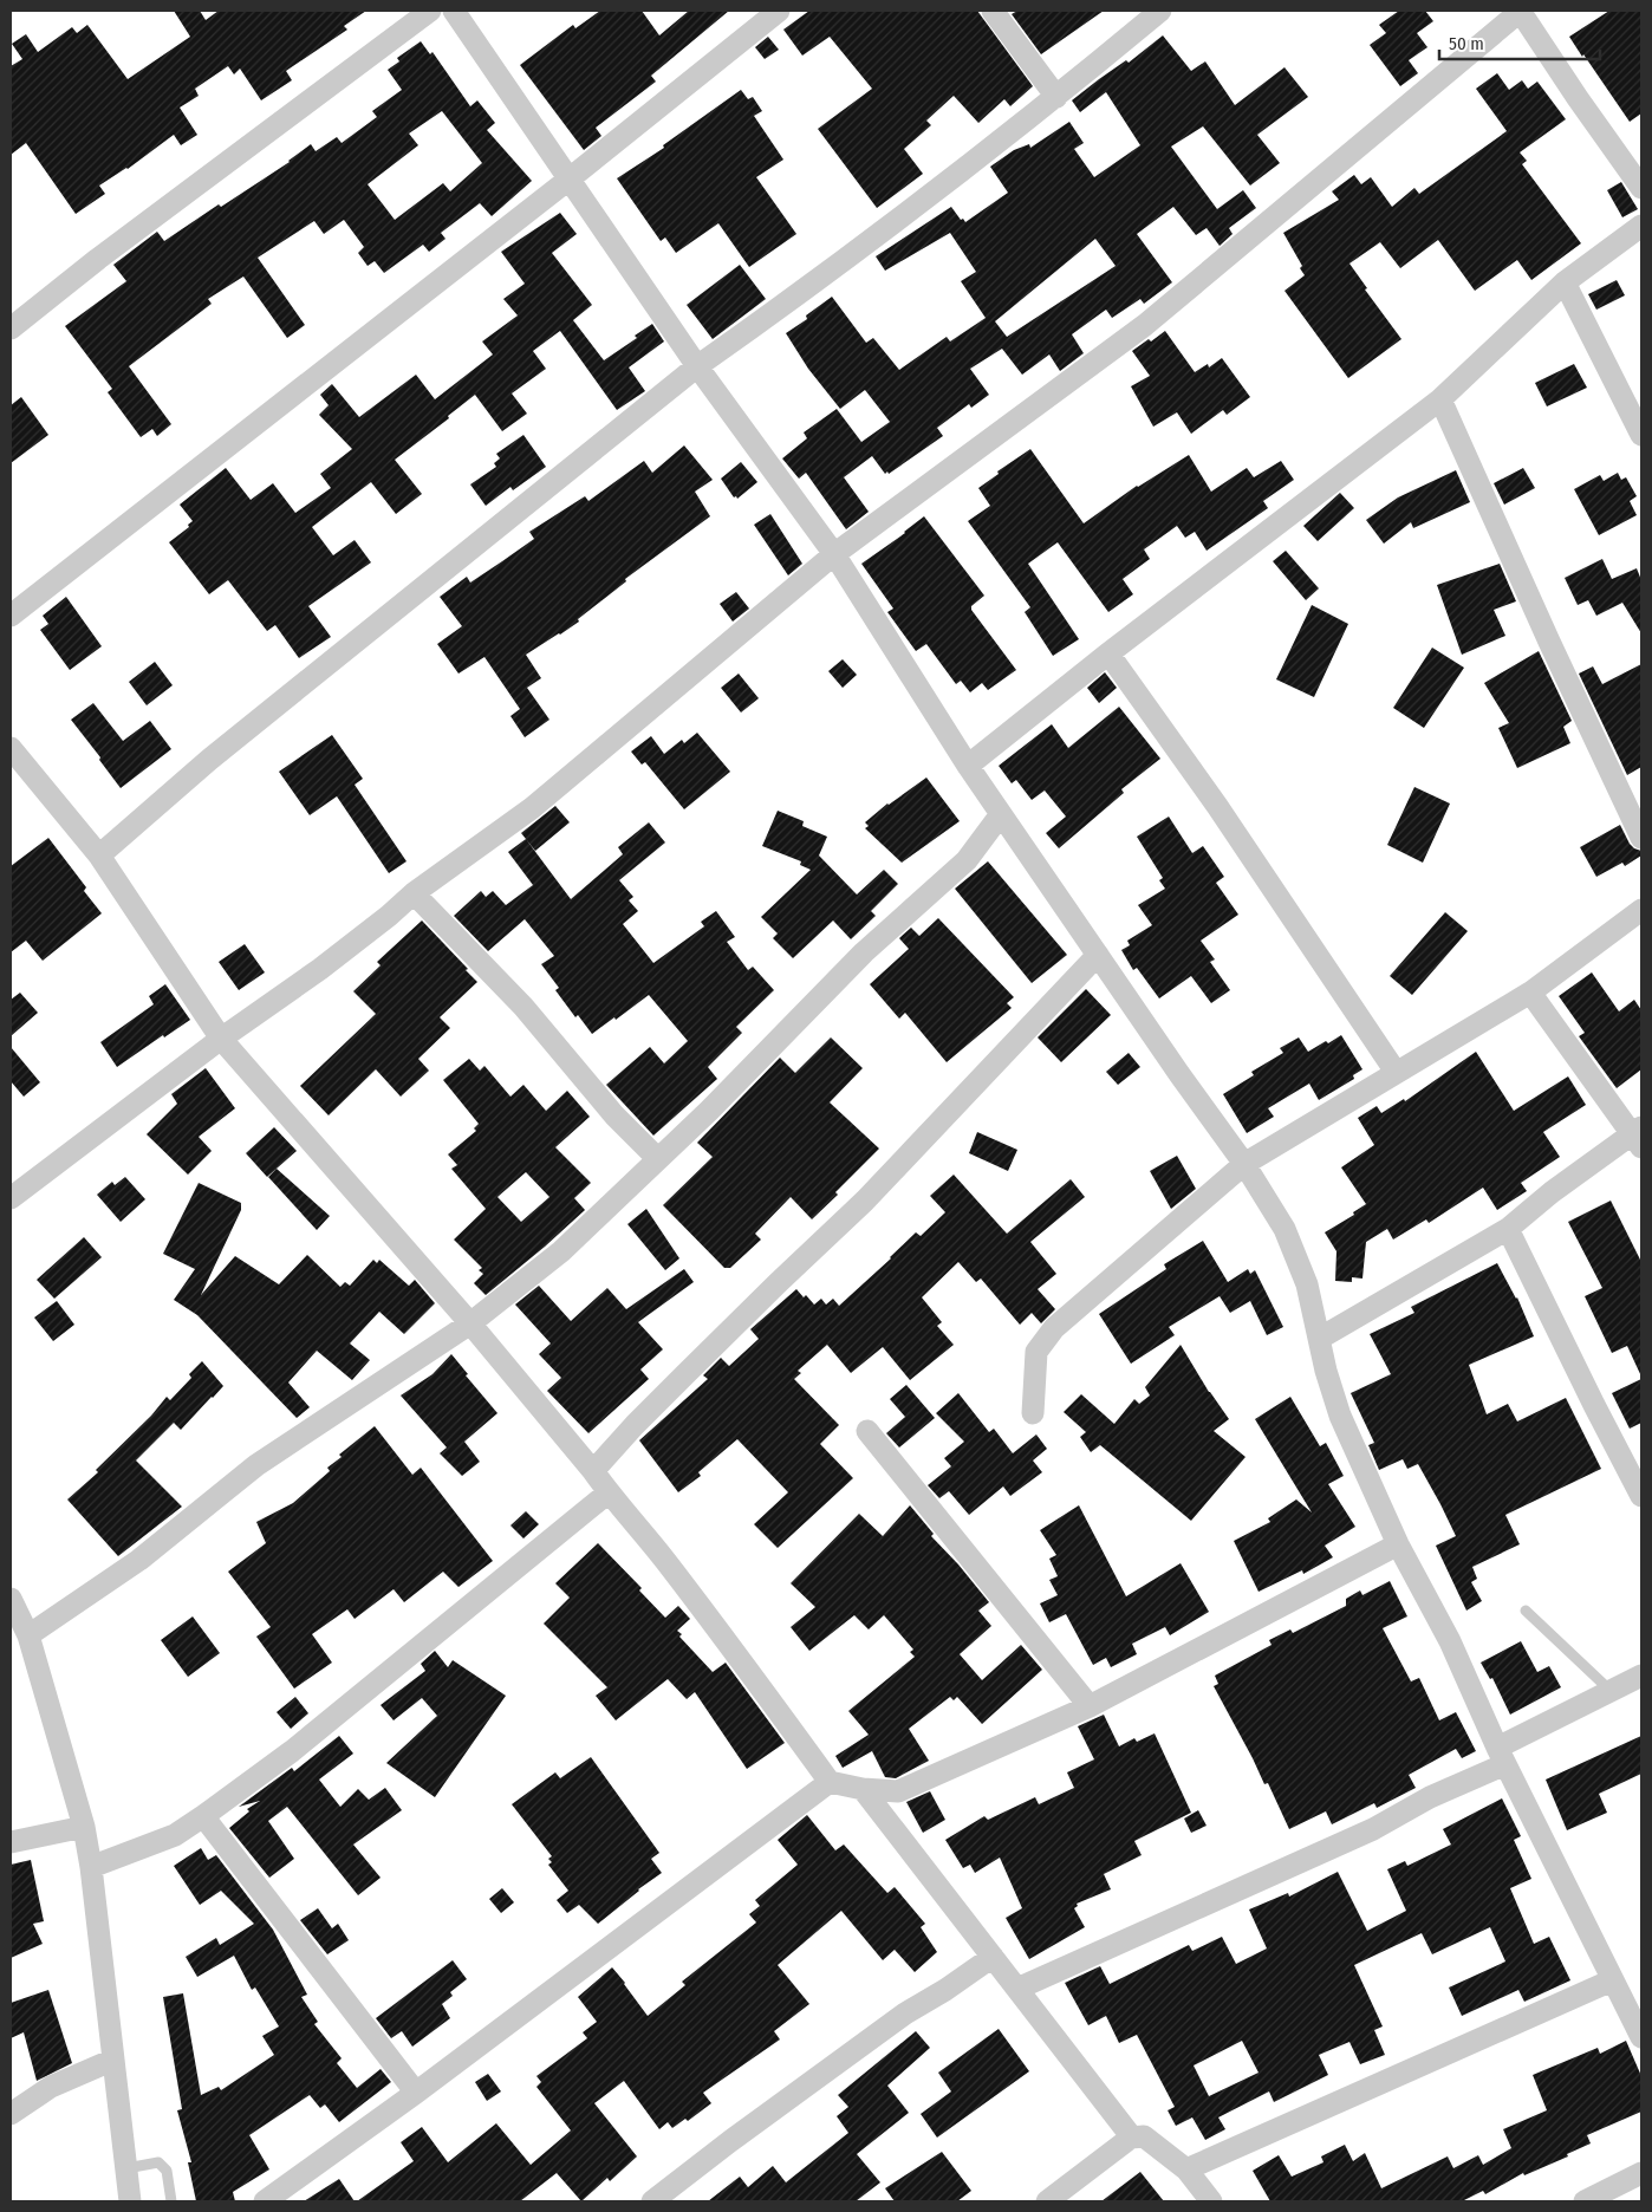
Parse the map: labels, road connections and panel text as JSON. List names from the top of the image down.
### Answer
{
  "scale_bar": "50 m"
}
